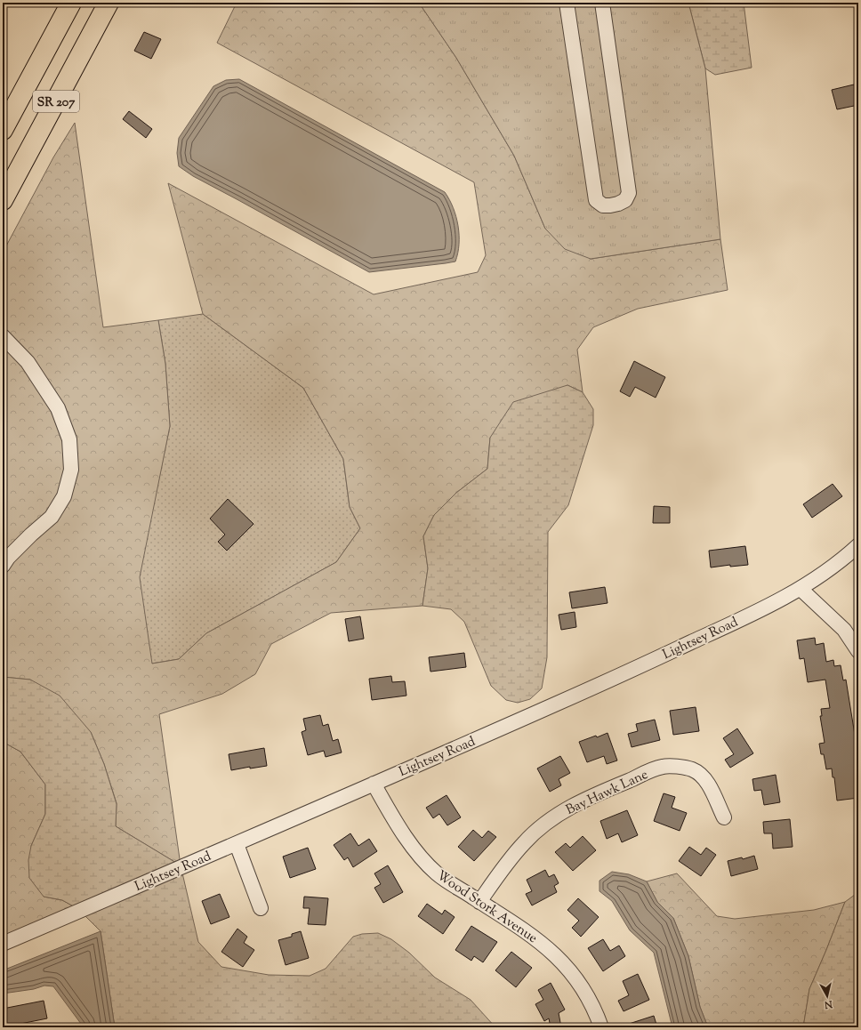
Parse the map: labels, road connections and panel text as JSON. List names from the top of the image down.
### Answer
{
  "streets": {
    "highway": ["SR 207"],
    "street": ["Lightsey Road", "Bay Hawk Lane", "Wood Stork Avenue"]
  },
  "crossings": [
    ["Lightsey Road", "Wood Stork Avenue"],
    ["Bay Hawk Lane", "Wood Stork Avenue"]
  ],
  "north": "bottom"
}
